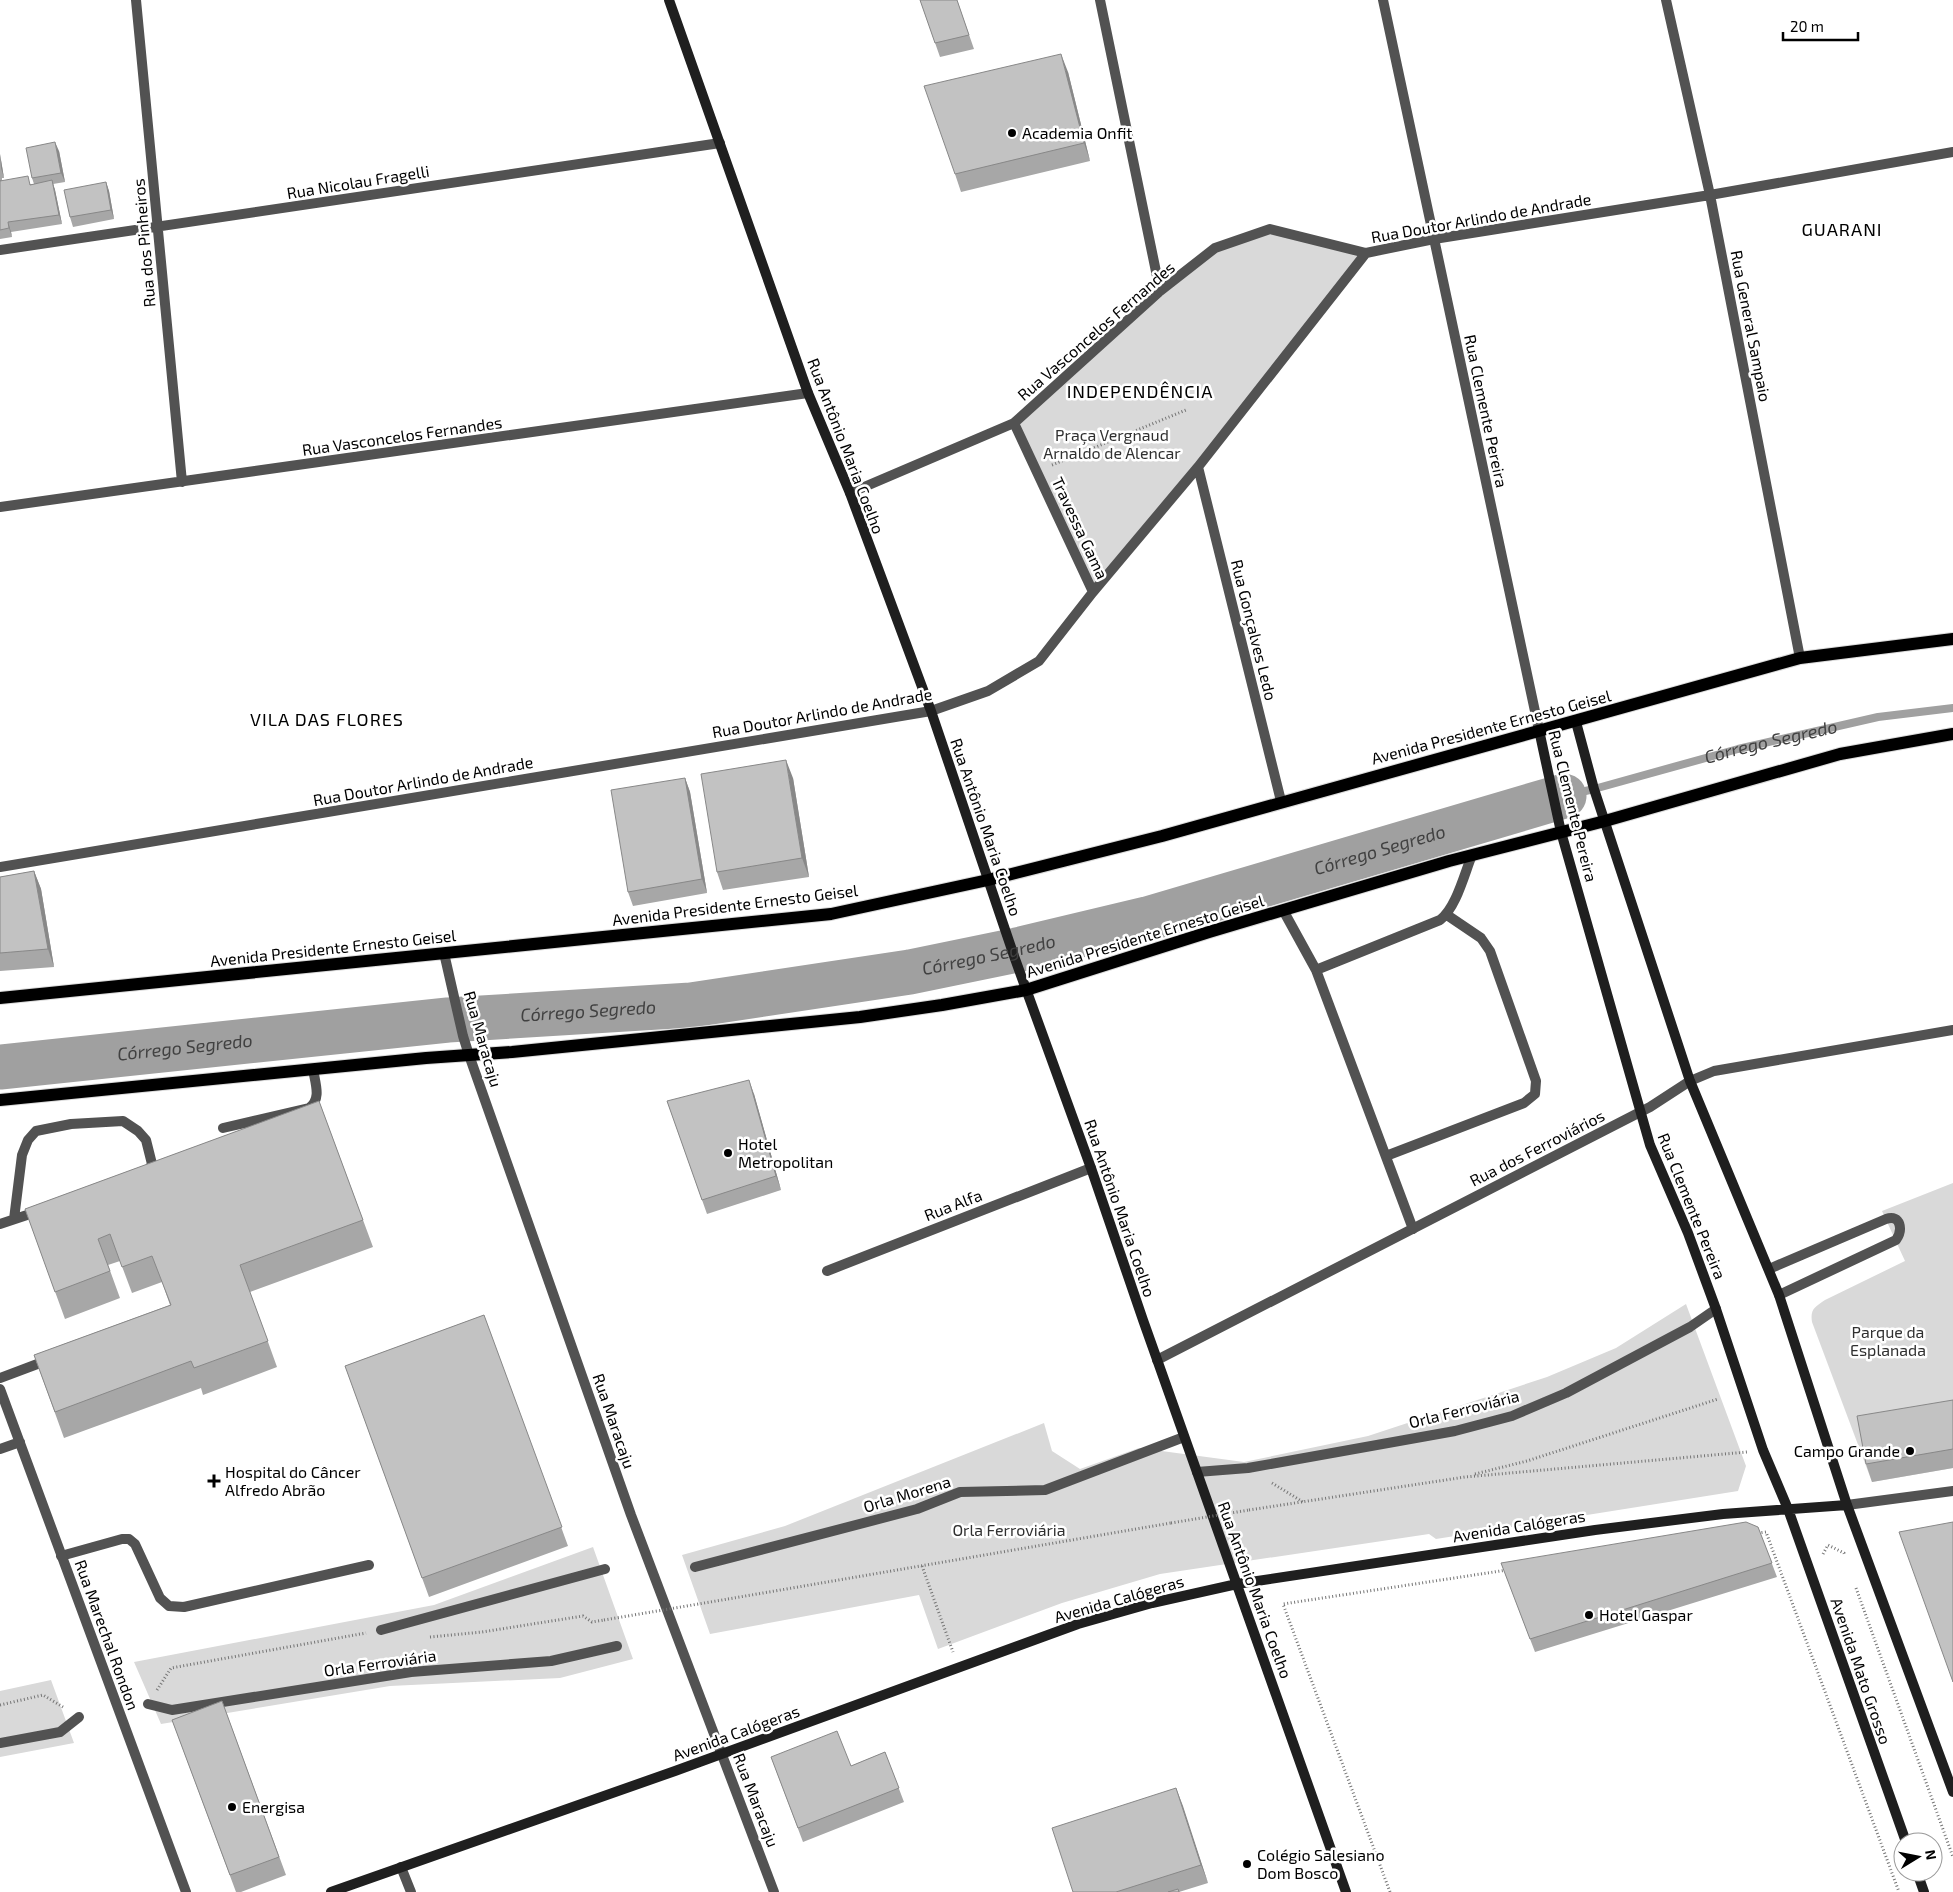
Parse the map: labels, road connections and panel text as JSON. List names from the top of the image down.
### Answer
{
  "streets": {
    "main road": [
      "Rua Clemente Pereira",
      "Rua Antônio Maria Coelho",
      "Avenida Presidente Ernesto Geisel",
      "Avenida Calógeras",
      "Avenida Mato Grosso"
    ],
    "street": [
      "Rua Nicolau Fragelli",
      "Rua Doutor Arlindo de Andrade",
      "Rua dos Pinheiros",
      "Rua General Sampaio",
      "Rua Vasconcelos Fernandes",
      "Travessa Gama",
      "Rua Gonçalves Ledo",
      "Rua Maracaju",
      "Rua dos Ferroviários",
      "Rua Alfa",
      "Orla Ferroviária",
      "Orla Morena",
      "Rua Marechal Rondon"
    ]
  },
  "crossings": [
    ["Rua Nicolau Fragelli", "Rua dos Pinheiros"],
    ["Rua Nicolau Fragelli", "Rua Antônio Maria Coelho"],
    ["Rua Doutor Arlindo de Andrade", "Rua General Sampaio"],
    ["Rua Doutor Arlindo de Andrade", "Rua Vasconcelos Fernandes"],
    ["Rua Doutor Arlindo de Andrade", "Rua Clemente Pereira"],
    ["Rua Doutor Arlindo de Andrade", "Rua Antônio Maria Coelho"],
    ["Rua Doutor Arlindo de Andrade", "Travessa Gama"],
    ["Rua Doutor Arlindo de Andrade", "Rua Gonçalves Ledo"],
    ["Rua dos Pinheiros", "Rua Vasconcelos Fernandes"],
    ["Rua General Sampaio", "Avenida Presidente Ernesto Geisel"],
    ["Rua Vasconcelos Fernandes", "Rua Antônio Maria Coelho"],
    ["Rua Vasconcelos Fernandes", "Travessa Gama"],
    ["Rua Clemente Pereira", "Avenida Presidente Ernesto Geisel"],
    ["Rua Clemente Pereira", "Rua dos Ferroviários"],
    ["Rua Clemente Pereira", "Orla Ferroviária"],
    ["Rua Clemente Pereira", "Avenida Calógeras"],
    ["Rua Clemente Pereira", "Avenida Mato Grosso"],
    ["Rua Antônio Maria Coelho", "Avenida Presidente Ernesto Geisel"],
    ["Rua Antônio Maria Coelho", "Rua dos Ferroviários"],
    ["Rua Antônio Maria Coelho", "Rua Alfa"],
    ["Rua Antônio Maria Coelho", "Orla Ferroviária"],
    ["Rua Antônio Maria Coelho", "Orla Morena"],
    ["Rua Antônio Maria Coelho", "Avenida Calógeras"],
    ["Rua Gonçalves Ledo", "Avenida Presidente Ernesto Geisel"],
    ["Avenida Presidente Ernesto Geisel", "Rua Maracaju"],
    ["Rua Maracaju", "Avenida Calógeras"],
    ["Avenida Calógeras", "Avenida Mato Grosso"]
  ],
  "districts": ["GUARANI", "INDEPENDÊNCIA", "VILA DAS FLORES"],
  "water": ["Córrego Segredo"],
  "parks": ["Praça Vergnaud Arnaldo de Alencar", "Parque da Esplanada", "Orla Ferroviária"],
  "places": {
    "other": [
      "Academia Onfit",
      "Hotel Metropolitan",
      "Campo Grande",
      "Hotel Gaspar",
      "Energisa",
      "Colégio Salesiano Dom Bosco"
    ],
    "health": ["Hospital do Câncer Alfredo Abrão"]
  },
  "scale_bar": "20 m",
  "north": "right"
}
